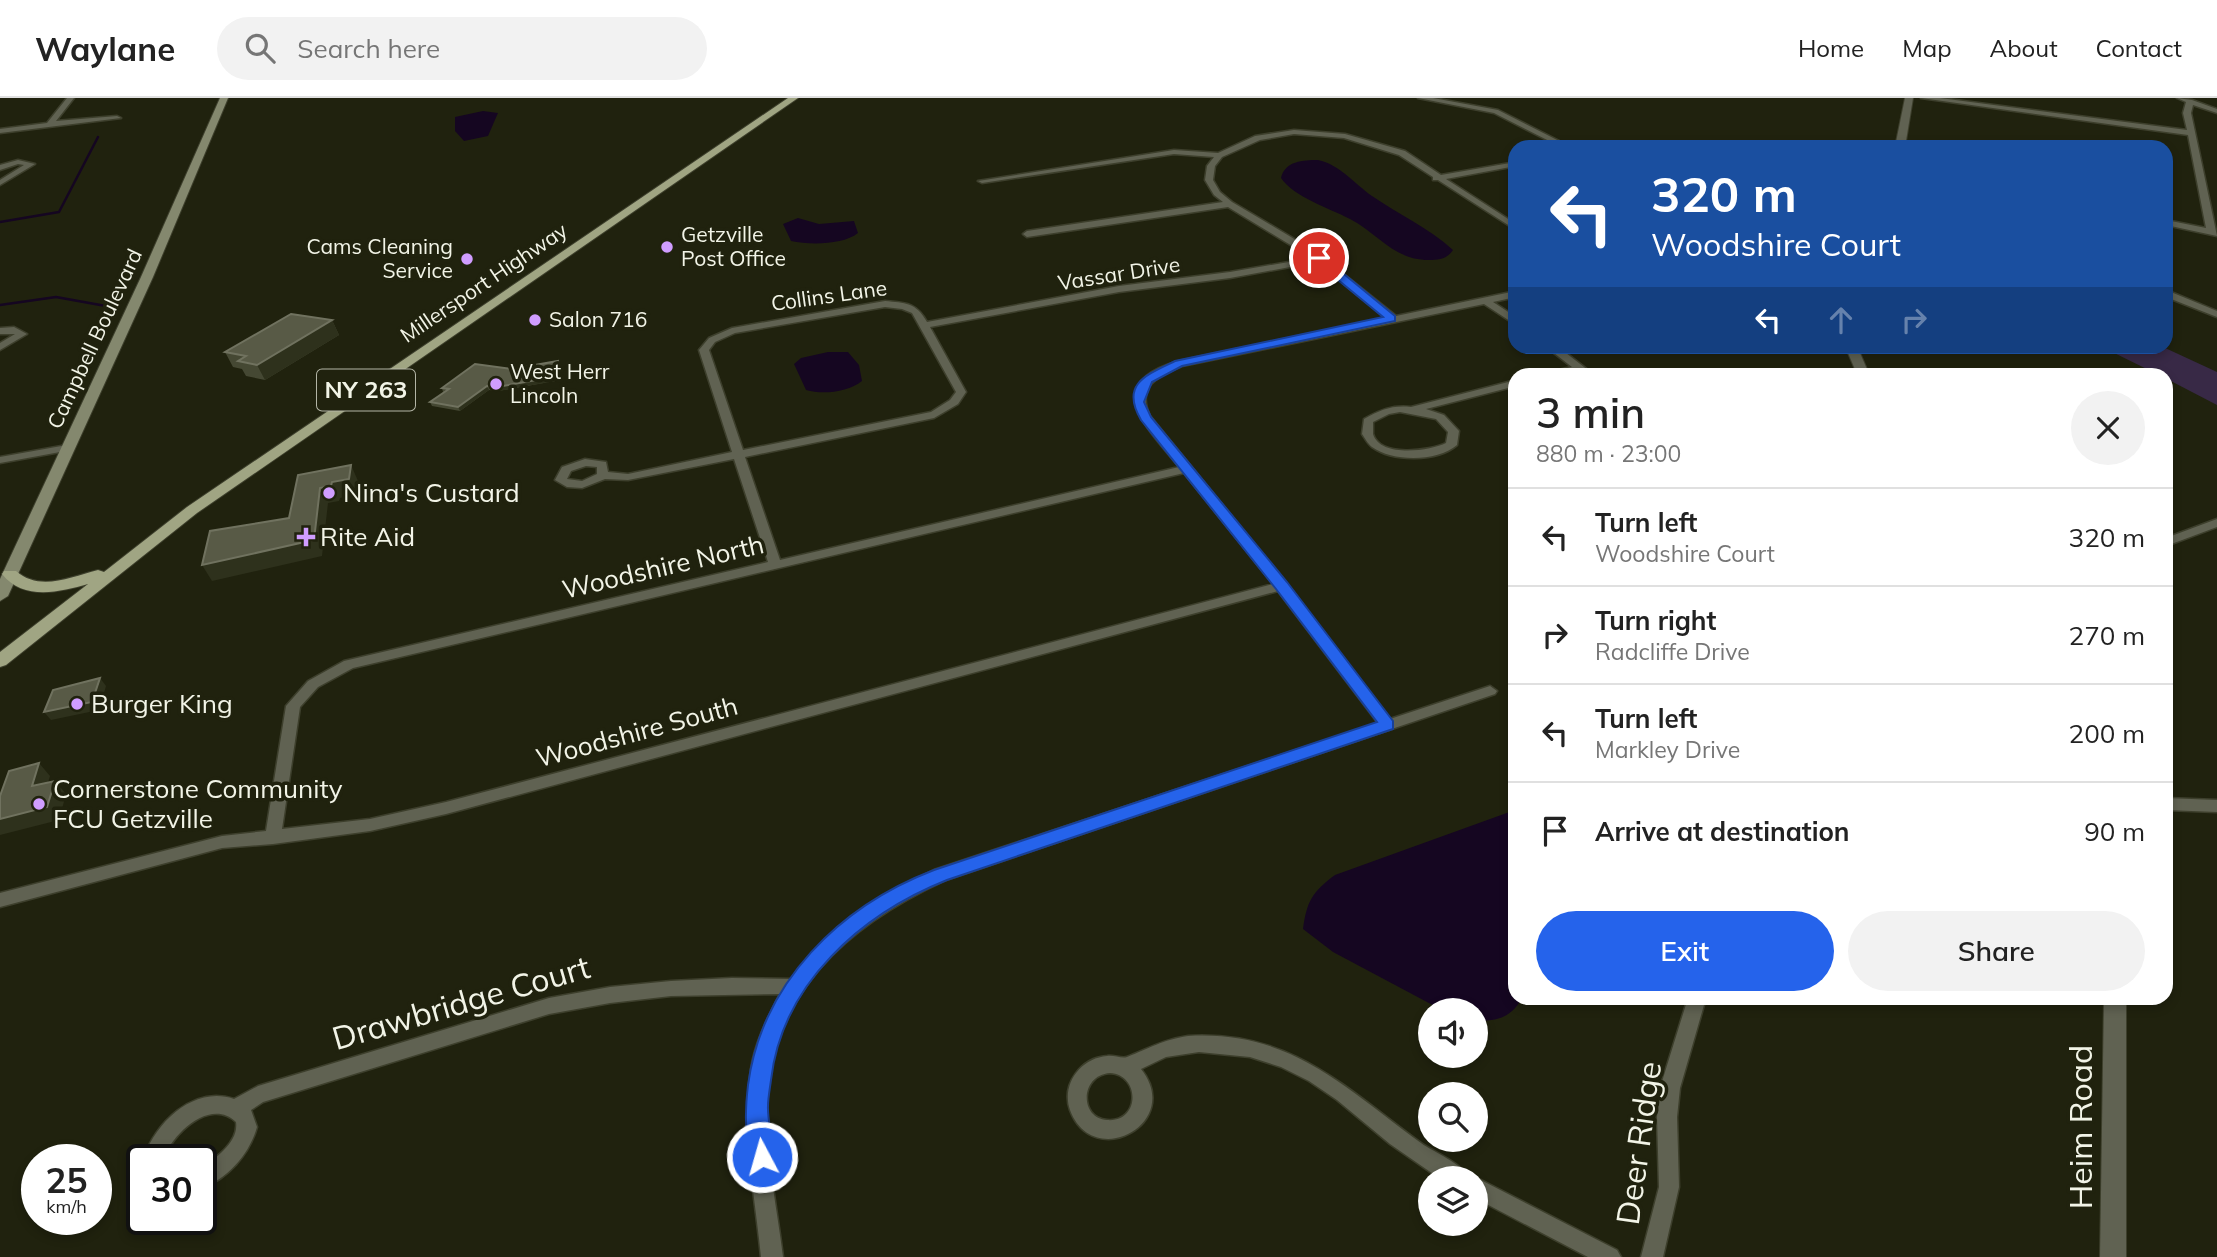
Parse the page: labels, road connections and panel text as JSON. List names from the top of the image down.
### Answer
{
  "streets": {
    "main road": ["Millersport Highway", "Campbell Boulevard", "NY 263"],
    "street": [
      "Vassar Drive",
      "Collins Lane",
      "Woodshire North",
      "Woodshire South",
      "Drawbridge Court",
      "Heim Road",
      "Deer Ridge"
    ]
  },
  "crossings": [
    ["Vassar Drive", "Collins Lane"],
    ["Collins Lane", "Woodshire North"],
    ["Woodshire North", "Woodshire South"]
  ],
  "places": {
    "other": [
      "Getzville Post Office",
      "Cams Cleaning Service",
      "Salon 716",
      "West Herr Lincoln",
      "Nina's Custard",
      "Burger King",
      "Cornerstone Community FCU Getzville"
    ],
    "health": ["Rite Aid"]
  },
  "page": {
    "header": "Waylane",
    "search": "Search here",
    "nav": [
      "Home",
      "Map",
      "About",
      "Contact"
    ],
    "turn": ["320 m", "Woodshire Court"],
    "heading": ["3 min", "880 m · 23:00"],
    "list": [
      {
        "name": "Turn left",
        "note": "Woodshire Court",
        "value": "320 m"
      },
      {
        "name": "Turn right",
        "note": "Radcliffe Drive",
        "value": "270 m"
      },
      {
        "name": "Turn left",
        "note": "Markley Drive",
        "value": "200 m"
      },
      {
        "name": "Arrive at destination",
        "value": "90 m"
      }
    ],
    "buttons": ["Exit", "Share"],
    "speed": "25 km/h",
    "limit": "30"
  }
}
